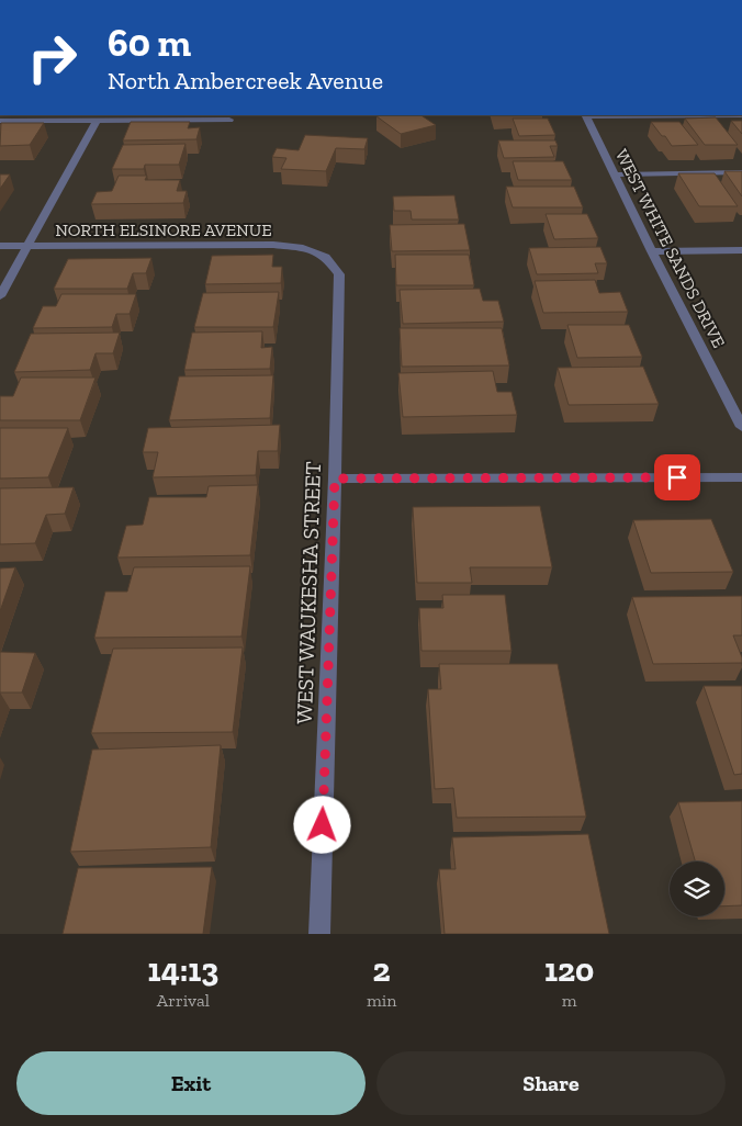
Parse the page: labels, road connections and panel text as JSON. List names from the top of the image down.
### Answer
{
  "streets": {
    "street": ["NORTH ELSINORE AVENUE", "WEST WHITE SANDS DRIVE", "WEST WAUKESHA STREET"]
  },
  "crossings": [
    ["NORTH ELSINORE AVENUE", "WEST WAUKESHA STREET"]
  ],
  "page": {
    "turn": ["60 m", "North Ambercreek Avenue"],
    "eta": [
      "14:13",
      "Arrival",
      "2",
      "min",
      "120",
      "m"
    ],
    "buttons": ["Exit", "Share"]
  }
}
